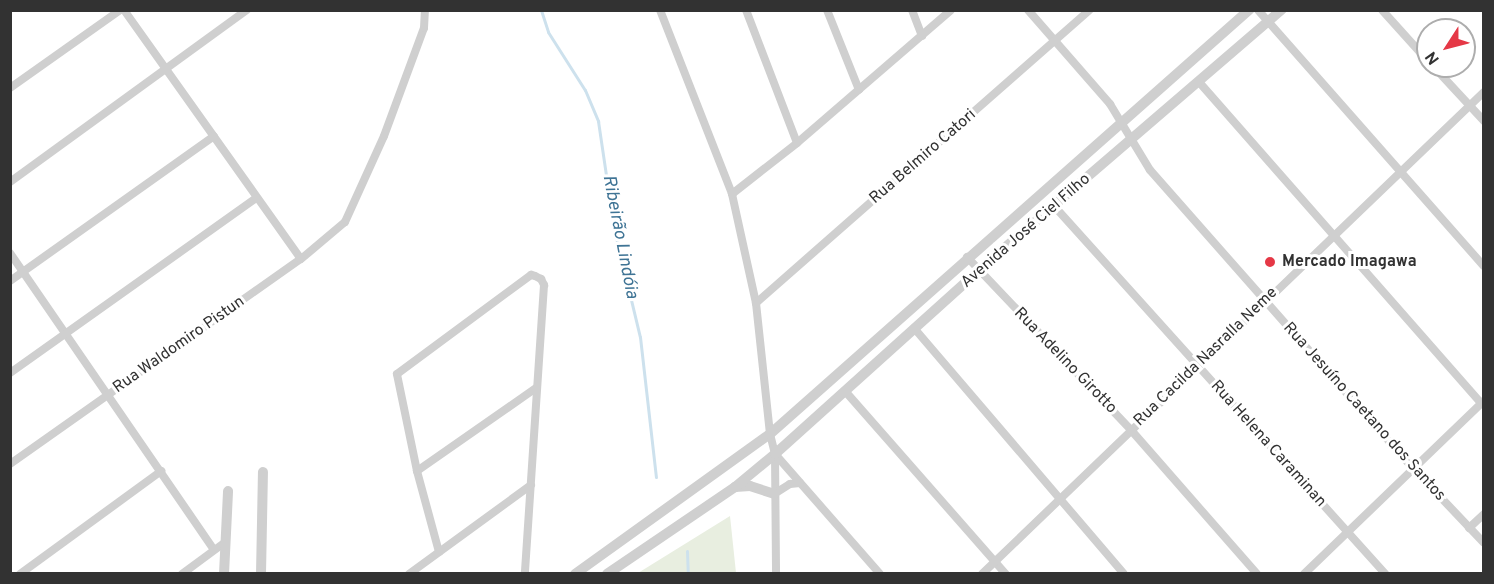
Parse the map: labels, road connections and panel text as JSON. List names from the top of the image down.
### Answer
{
  "streets": {
    "street": [
      "Rua Belmiro Catori",
      "Avenida José Ciel Filho",
      "Rua Waldomiro Pistun",
      "Rua Cacilda Nasralla Neme",
      "Rua Adelino Girotto",
      "Rua Jesuíno Caetano dos Santos",
      "Rua Helena Caraminan"
    ]
  },
  "crossings": [
    ["Rua Belmiro Catori", "Rua Jesuíno Caetano dos Santos"],
    ["Avenida José Ciel Filho", "Rua Adelino Girotto"],
    ["Avenida José Ciel Filho", "Rua Jesuíno Caetano dos Santos"],
    ["Avenida José Ciel Filho", "Rua Helena Caraminan"],
    ["Rua Cacilda Nasralla Neme", "Rua Adelino Girotto"],
    ["Rua Cacilda Nasralla Neme", "Rua Jesuíno Caetano dos Santos"],
    ["Rua Cacilda Nasralla Neme", "Rua Helena Caraminan"]
  ],
  "water": ["Ribeirão Lindóia"],
  "places": ["Mercado Imagawa"],
  "north": "bottom left"
}
